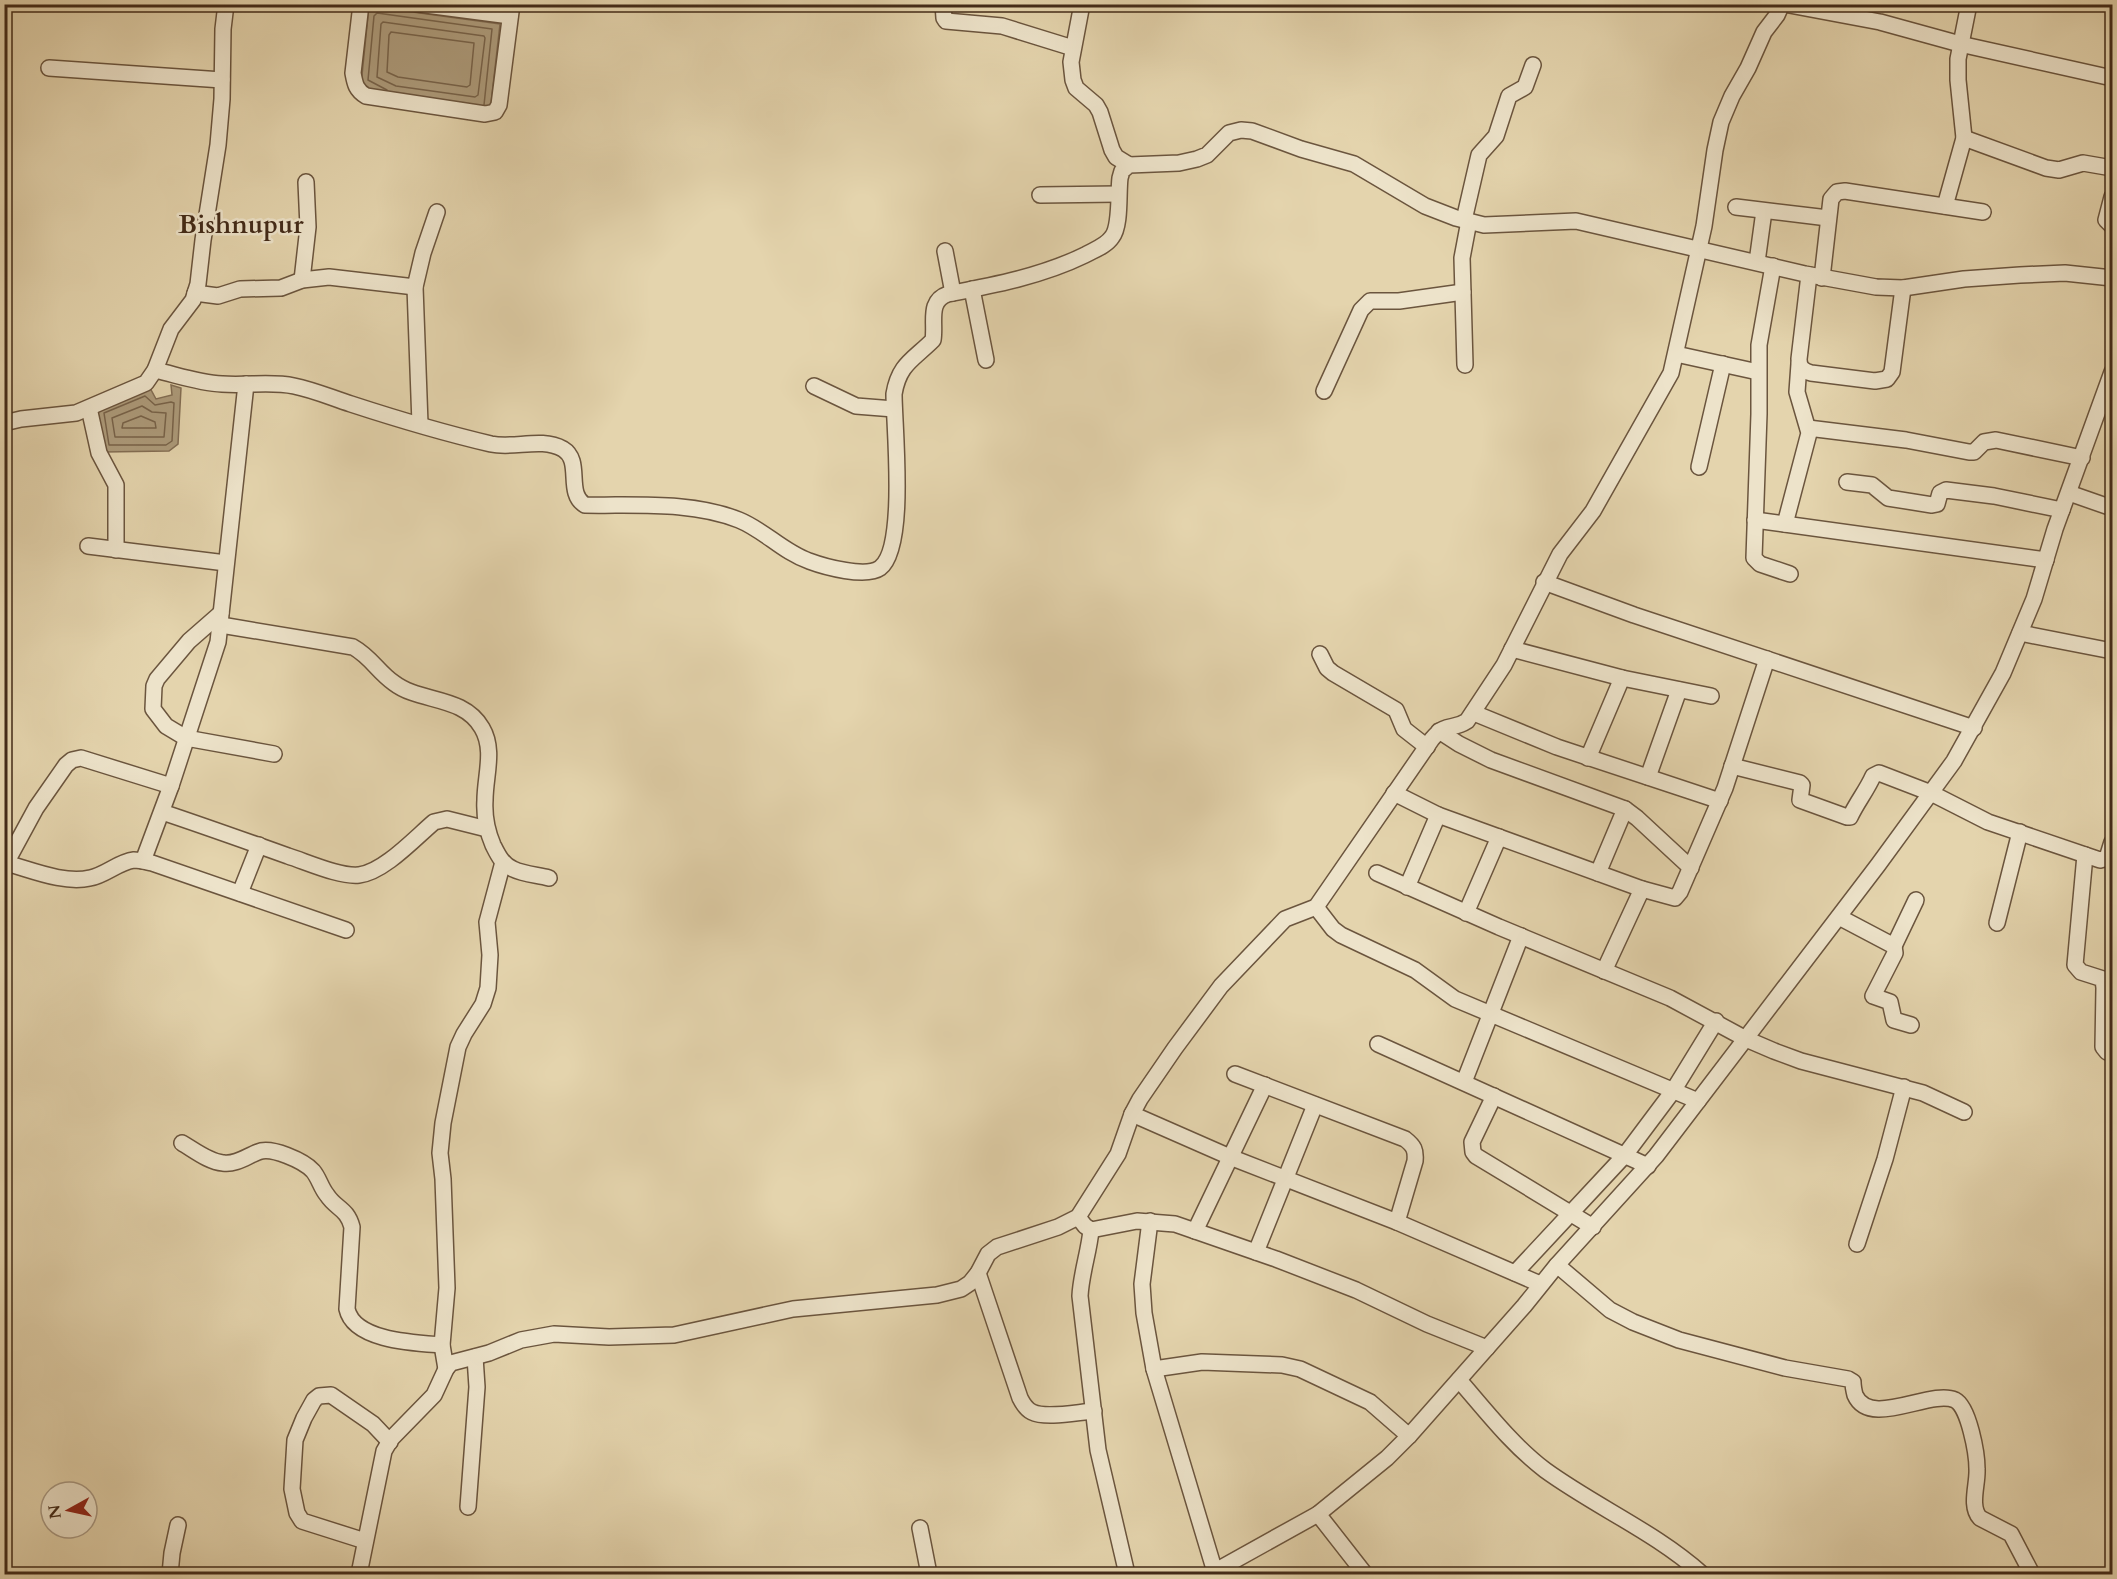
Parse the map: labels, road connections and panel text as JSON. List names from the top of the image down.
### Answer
{
  "districts": ["Bishnupur"],
  "north": "left"
}
